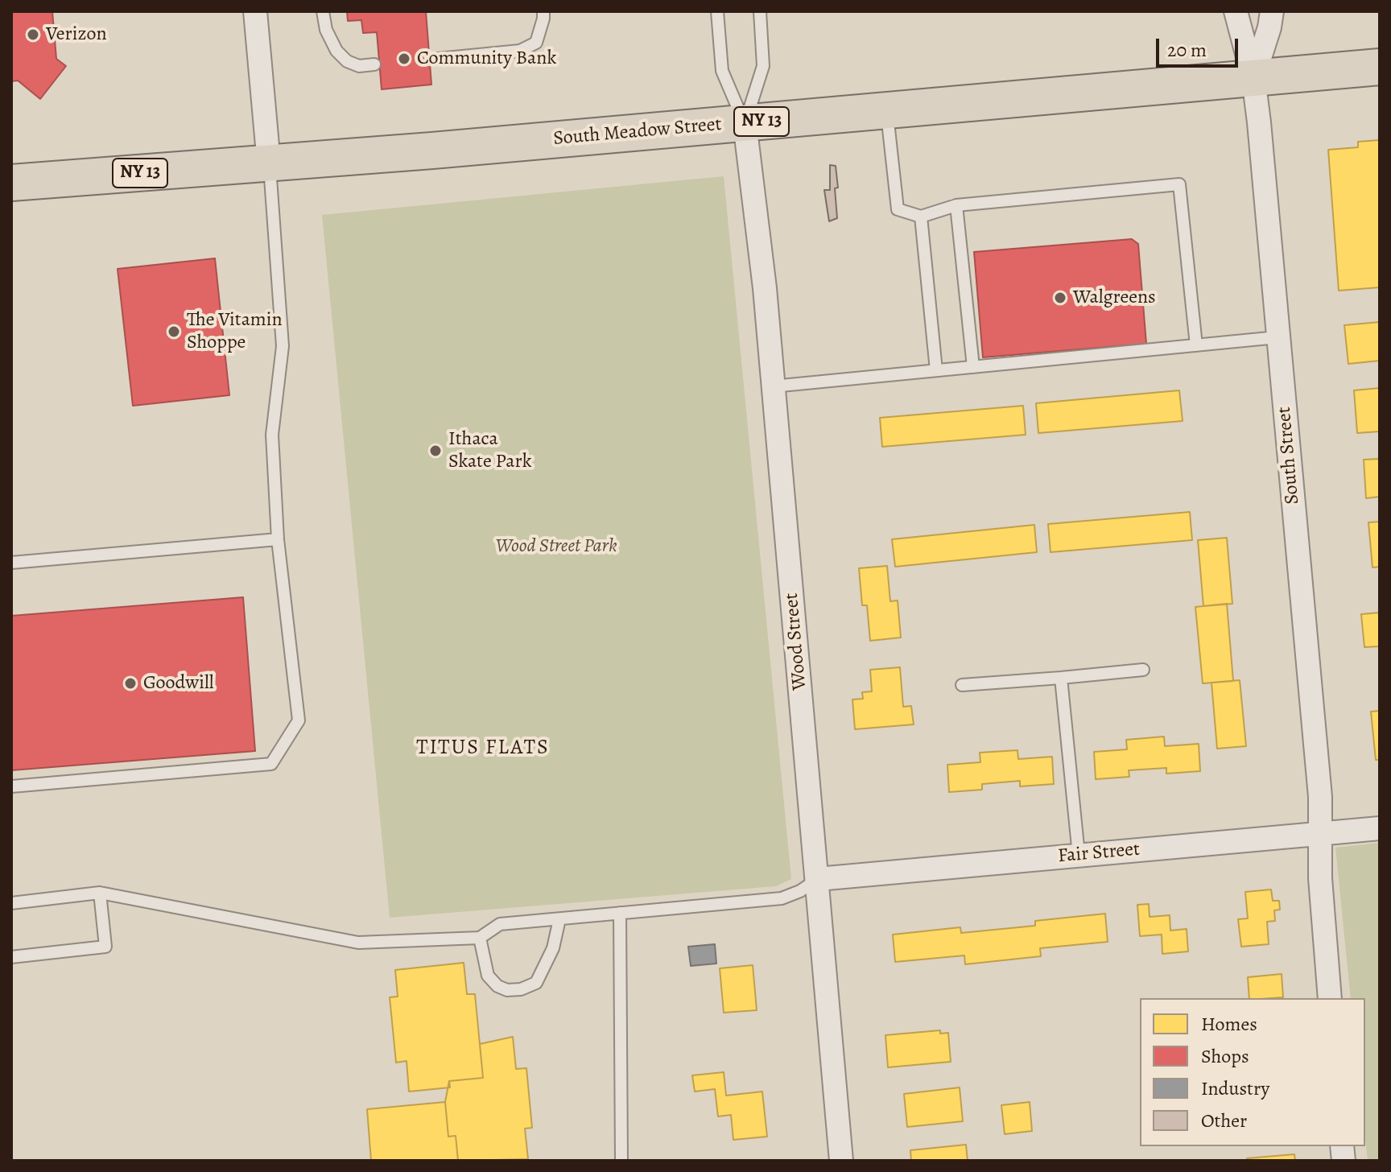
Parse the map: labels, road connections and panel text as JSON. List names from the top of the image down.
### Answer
{
  "streets": {
    "highway": ["NY 13", "South Meadow Street"],
    "street": ["South Street", "Wood Street", "Fair Street"]
  },
  "crossings": [
    ["South Meadow Street", "South Street"],
    ["South Meadow Street", "Wood Street"],
    ["South Street", "Fair Street"],
    ["Wood Street", "Fair Street"]
  ],
  "districts": ["TITUS FLATS"],
  "parks": ["Wood Street Park"],
  "places": [
    "Verizon",
    "Community Bank",
    "Walgreens",
    "The Vitamin Shoppe",
    "Ithaca Skate Park",
    "Goodwill"
  ],
  "legend": [
    "Homes",
    "Shops",
    "Industry",
    "Other"
  ],
  "scale_bar": "20 m"
}
